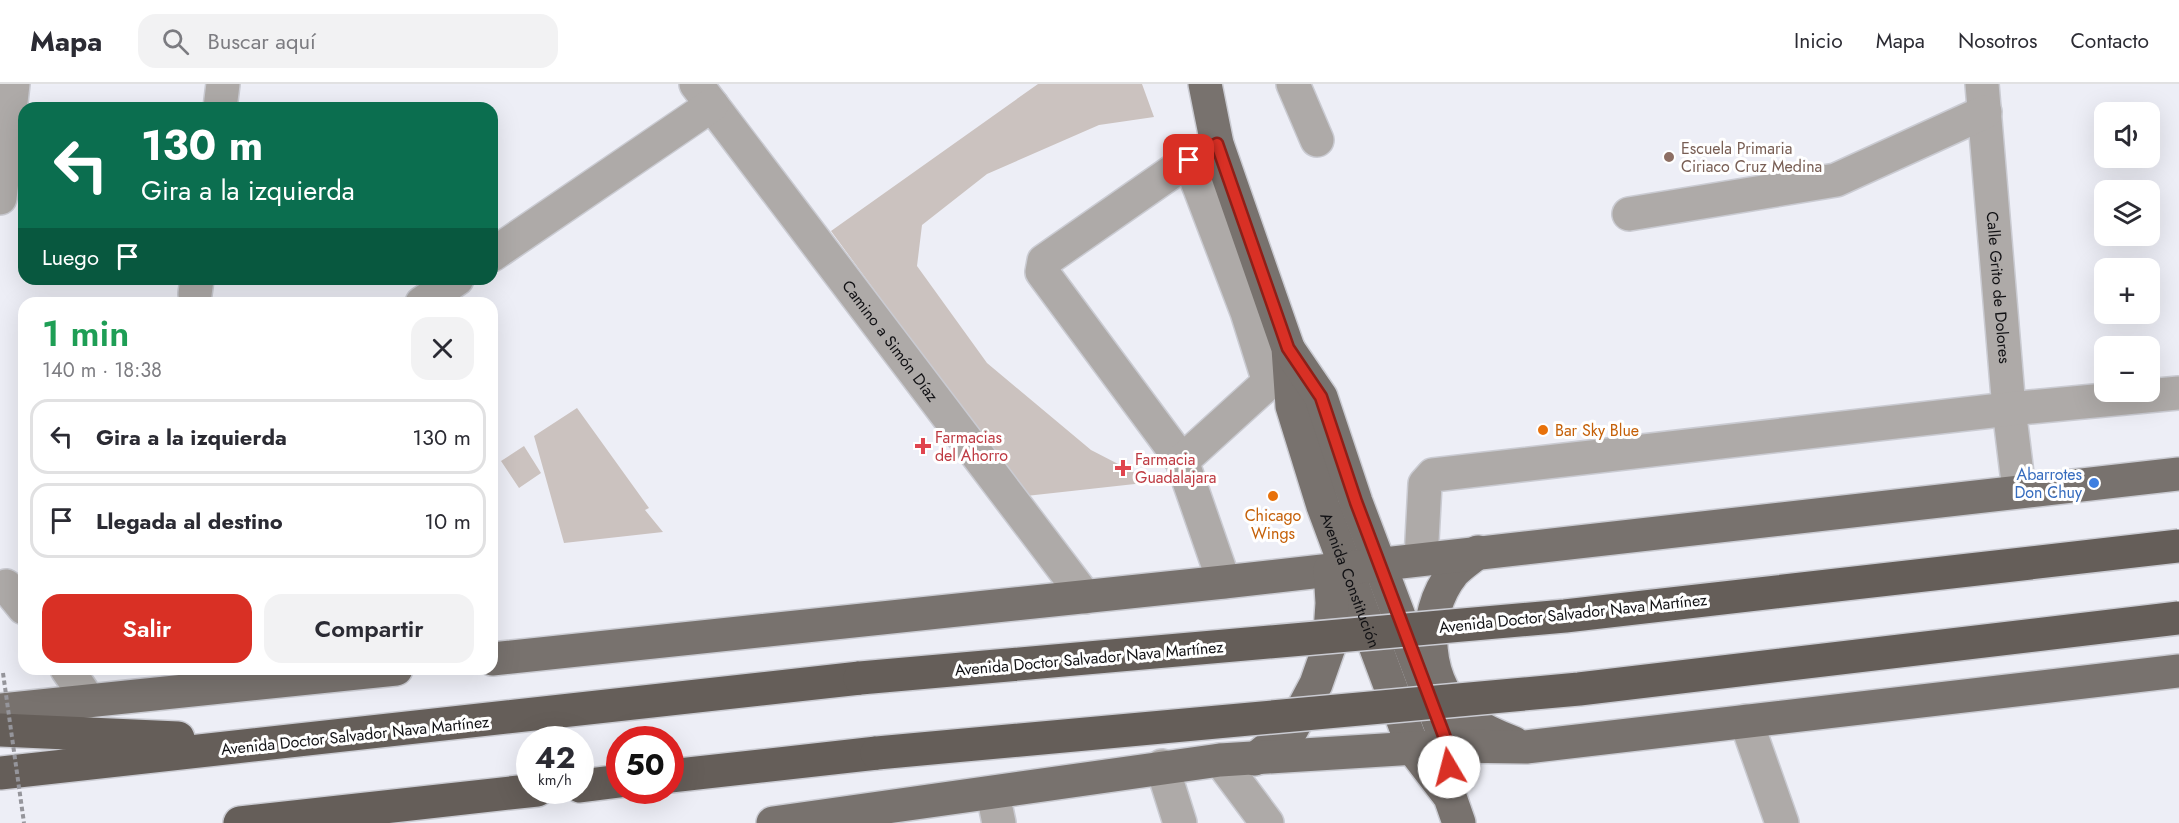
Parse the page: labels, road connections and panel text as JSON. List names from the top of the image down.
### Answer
{
  "streets": {
    "highway": ["Avenida Doctor Salvador Nava Martínez"],
    "main road": ["Avenida Constitución"],
    "street": ["Calle Grito de Dolores", "Camino a Simón Díaz"]
  },
  "places": {
    "other": [
      "Escuela Primaria Ciriaco Cruz Medina",
      "Bar Sky Blue",
      "Abarrotes Don Chuy",
      "Chicago Wings"
    ],
    "health": ["Farmacias del Ahorro", "Farmacia Guadalajara"]
  },
  "page": {
    "header": "Mapa",
    "search": "Buscar aquí",
    "nav": [
      "Inicio",
      "Mapa",
      "Nosotros",
      "Contacto"
    ],
    "map_buttons": ["+", "−"],
    "turn": ["130 m", "Gira a la izquierda"],
    "then": "Luego",
    "heading": ["1 min", "140 m · 18:38"],
    "list": [
      {
        "name": "Gira a la izquierda",
        "value": "130 m"
      },
      {
        "name": "Llegada al destino",
        "value": "10 m"
      }
    ],
    "buttons": ["Salir", "Compartir"],
    "speed": "42 km/h",
    "limit": "50"
  }
}
